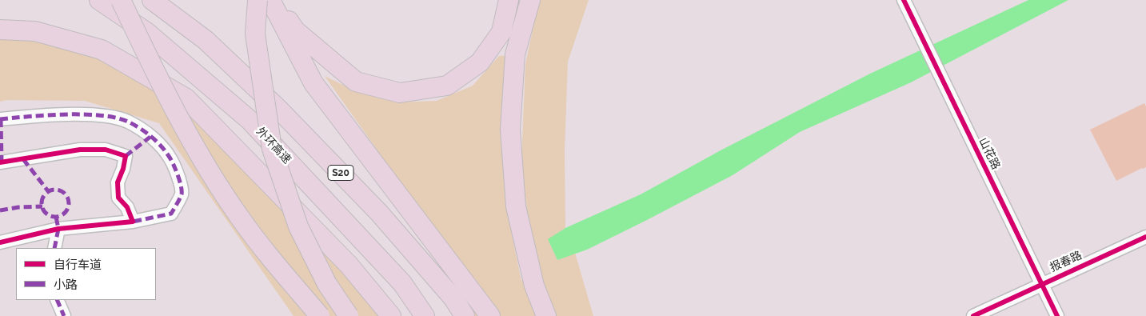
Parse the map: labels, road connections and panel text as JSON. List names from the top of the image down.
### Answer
{
  "streets": {
    "highway": ["外环高速", "S20"],
    "street": ["山花路", "报春路"]
  },
  "crossings": [
    ["山花路", "报春路"]
  ],
  "legend": ["自行车道", "小路"]
}
